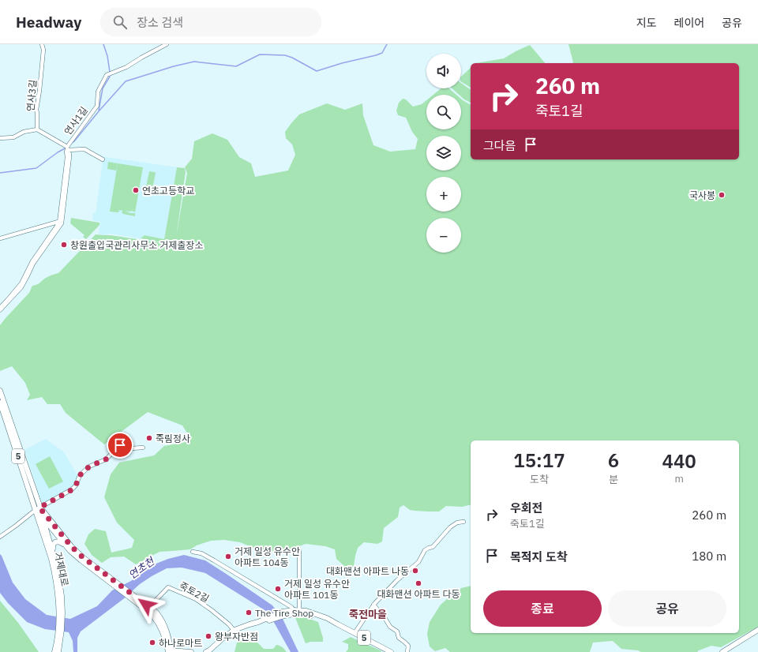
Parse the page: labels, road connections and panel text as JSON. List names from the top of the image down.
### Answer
{
  "streets": {
    "main road": ["5", "거제대로"],
    "street": ["연사3길", "연사1길", "죽토2길"]
  },
  "crossings": [
    ["5", "거제대로"]
  ],
  "districts": ["죽전마을"],
  "water": ["연초천"],
  "places": [
    "연초고등학교",
    "국사봉",
    "창원출입국관리사무소 거제출장소",
    "죽림정사",
    "거제 일성 유수안 아파트 104동",
    "대화맨션 아파트 나동",
    "대화맨션 아파트 다동",
    "거제 일성 유수안 아파트 101동",
    "The Tire Shop",
    "왕부자반점",
    "하나로마트"
  ],
  "page": {
    "header": "Headway",
    "search": "장소 검색",
    "nav": ["지도", "레이어", "공유"],
    "map_buttons": ["+", "−"],
    "turn": ["260 m", "죽토1길"],
    "then": "그다음",
    "eta": [
      "15:17",
      "도착",
      "6",
      "분",
      "440",
      "m"
    ],
    "list": [
      {
        "name": "우회전",
        "note": "죽토1길",
        "value": "260 m"
      },
      {
        "name": "목적지 도착",
        "value": "180 m"
      }
    ],
    "buttons": ["종료", "공유"]
  }
}
